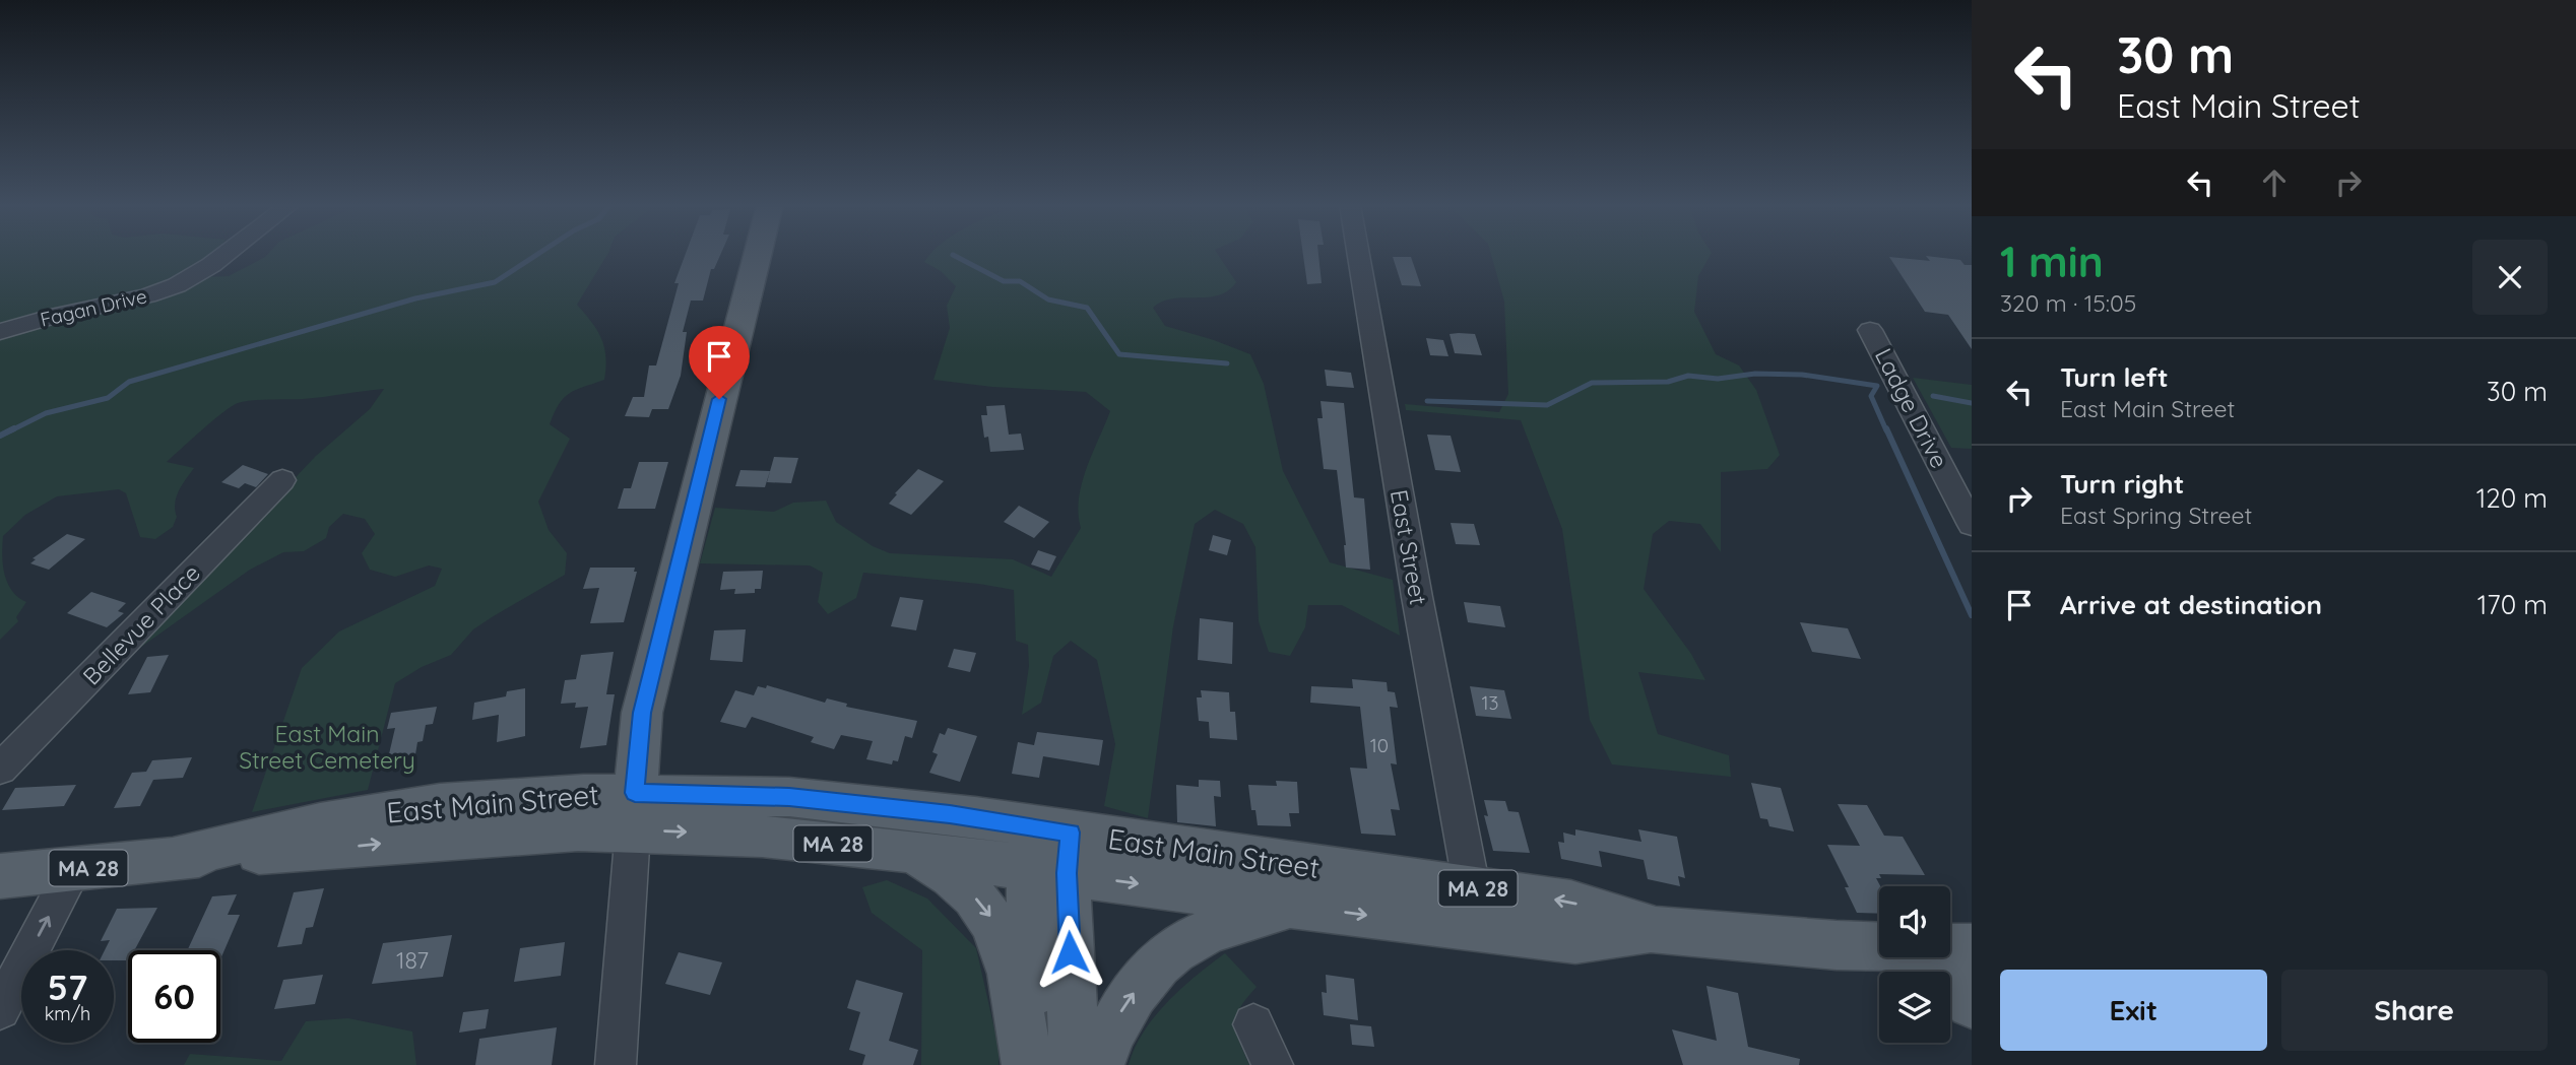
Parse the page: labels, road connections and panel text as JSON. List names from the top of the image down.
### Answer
{
  "streets": {
    "main road": ["East Main Street", "MA 28"],
    "street": [
      "Fagan Drive",
      "Ladge Drive",
      "East Street",
      "Bellevue Place"
    ]
  },
  "crossings": [
    ["East Street", "East Main Street"]
  ],
  "parks": ["East Main Street Cemetery"],
  "house_numbers": ["13", "10", "187"],
  "page": {
    "turn": ["30 m", "East Main Street"],
    "heading": ["1 min", "320 m · 15:05"],
    "list": [
      {
        "name": "Turn left",
        "note": "East Main Street",
        "value": "30 m"
      },
      {
        "name": "Turn right",
        "note": "East Spring Street",
        "value": "120 m"
      },
      {
        "name": "Arrive at destination",
        "value": "170 m"
      }
    ],
    "speed": "57 km/h",
    "limit": "60",
    "buttons": ["Exit", "Share"]
  }
}
